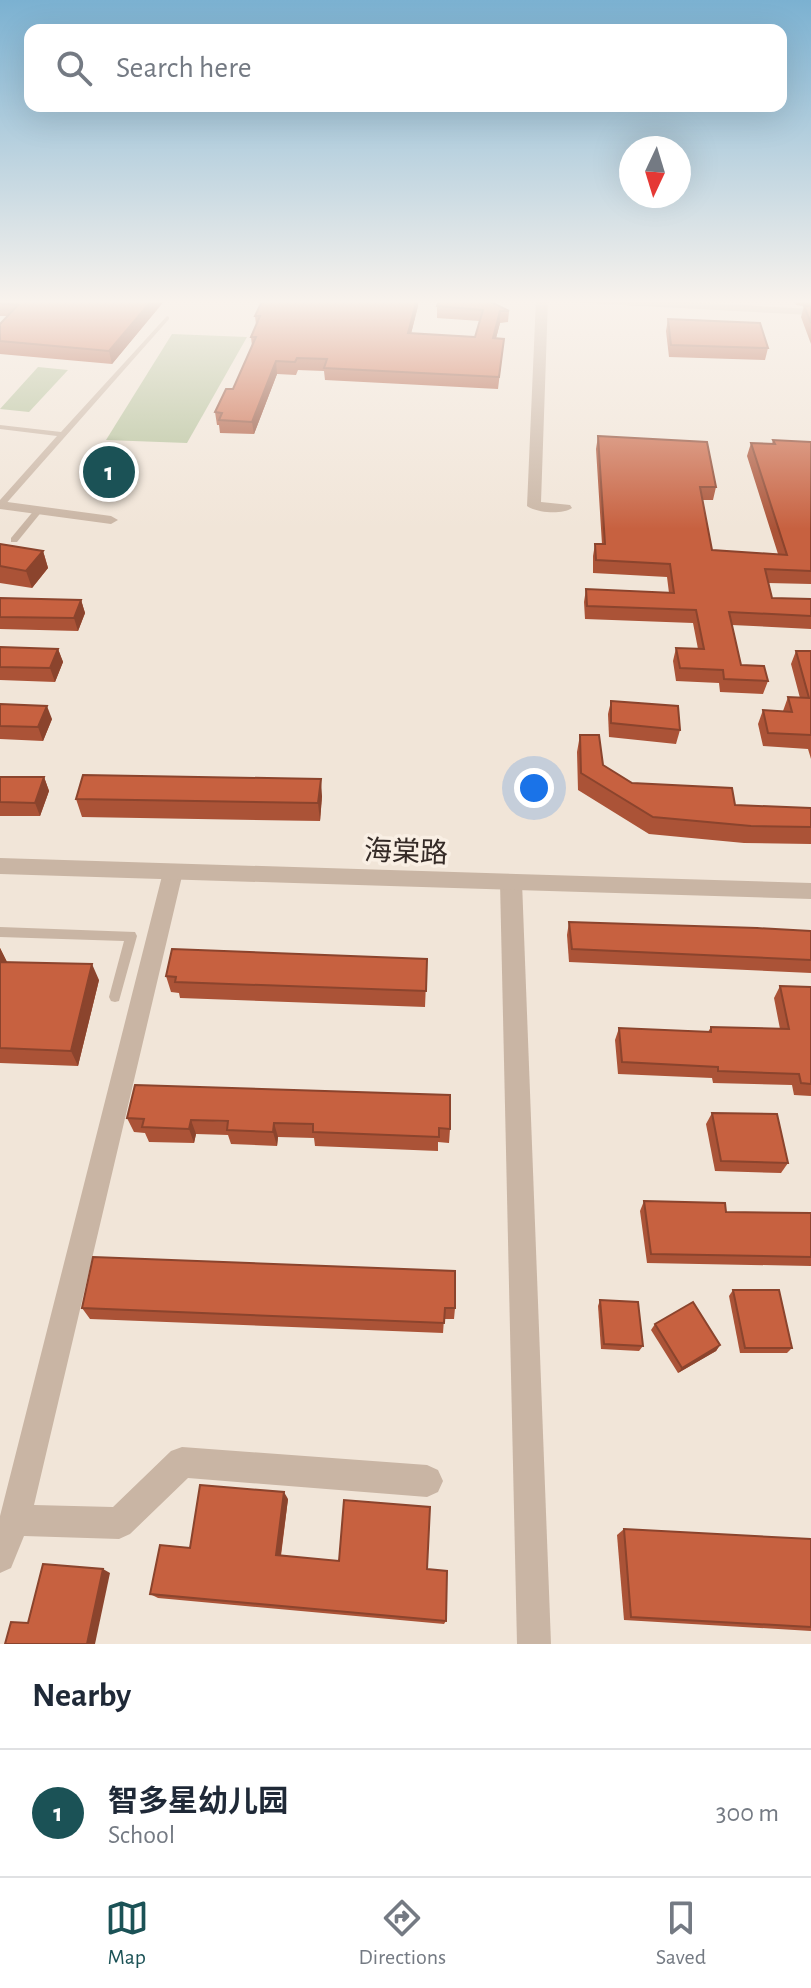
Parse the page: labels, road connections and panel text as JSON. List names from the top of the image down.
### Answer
{
  "streets": {
    "street": ["海棠路"]
  },
  "north": "bottom",
  "page": {
    "search": "Search here",
    "pins": "1",
    "heading": "Nearby",
    "list": [
      {
        "mark": "1",
        "name": "智多星幼儿园",
        "note": "School",
        "value": "300 m"
      }
    ],
    "nav": ["Map", "Directions", "Saved"]
  }
}
